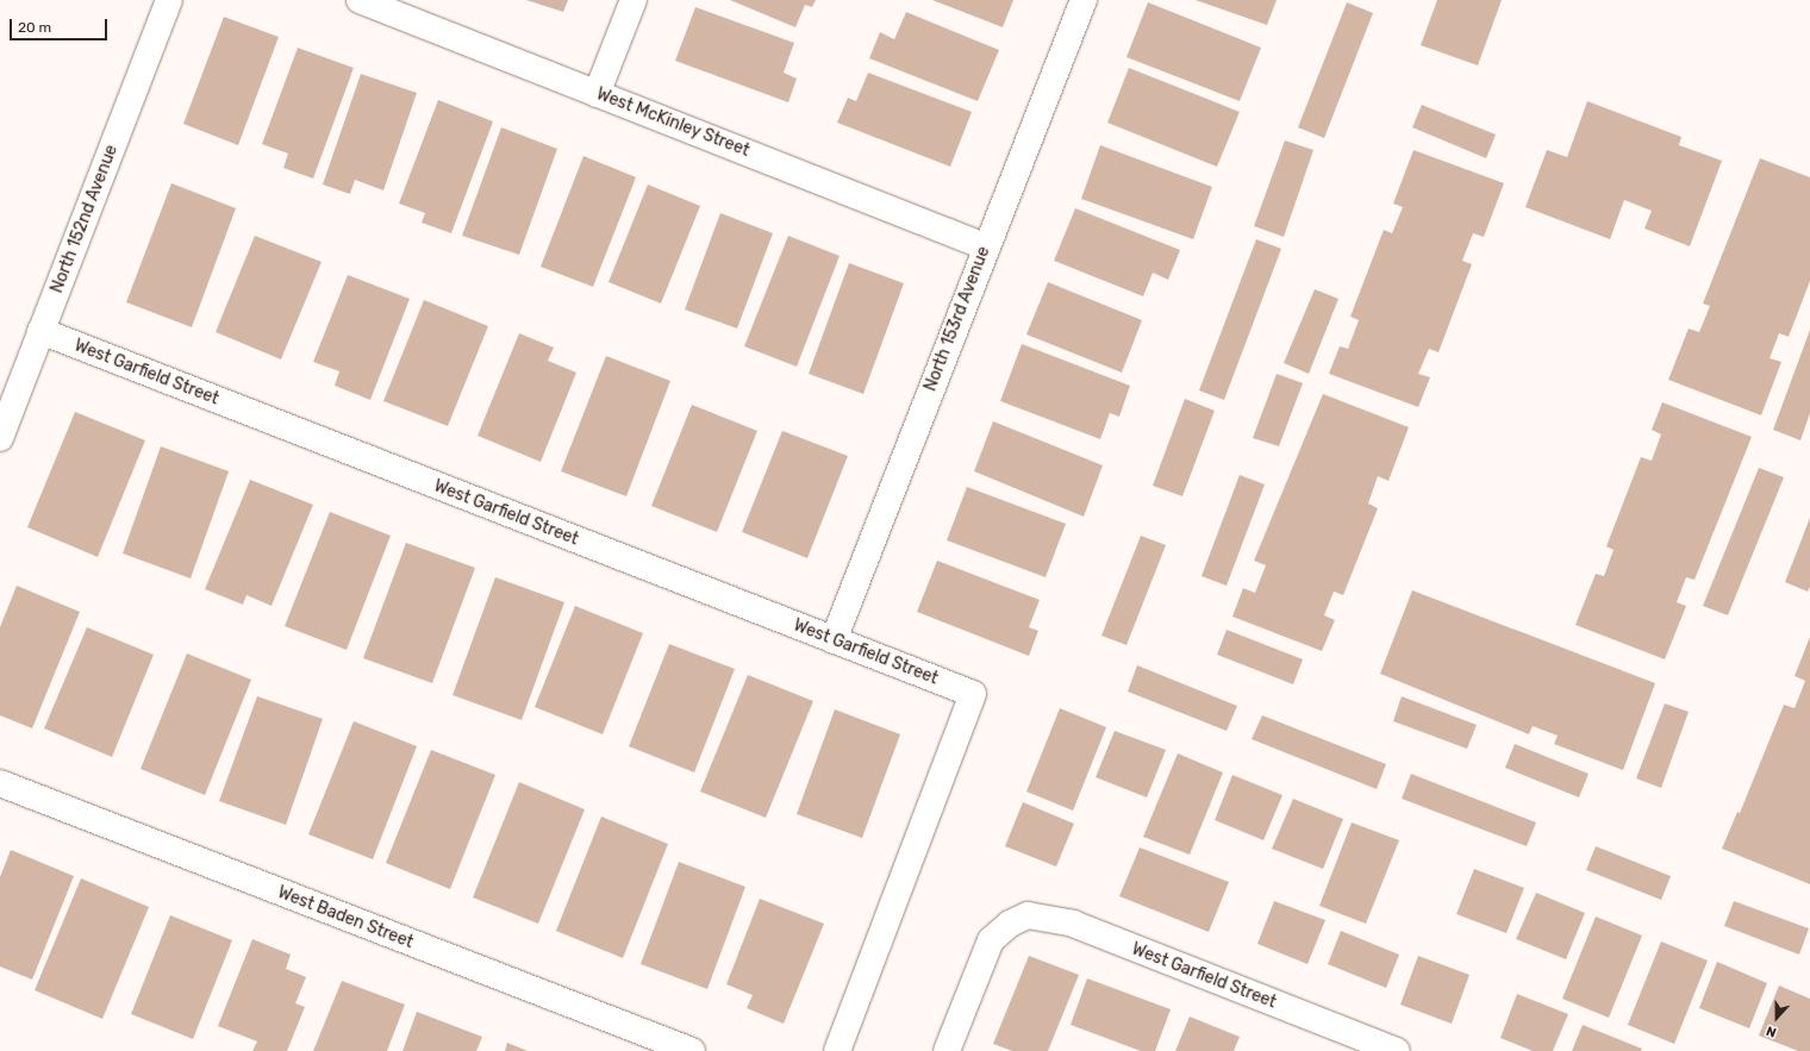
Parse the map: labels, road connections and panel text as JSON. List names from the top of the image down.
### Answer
{
  "streets": {
    "street": [
      "West McKinley Street",
      "North 152nd Avenue",
      "North 153rd Avenue",
      "West Garfield Street",
      "West Baden Street"
    ]
  },
  "crossings": [
    ["West McKinley Street", "North 153rd Avenue"],
    ["North 152nd Avenue", "West Garfield Street"],
    ["North 153rd Avenue", "West Garfield Street"]
  ],
  "scale_bar": "20 m",
  "north": "bottom"
}
